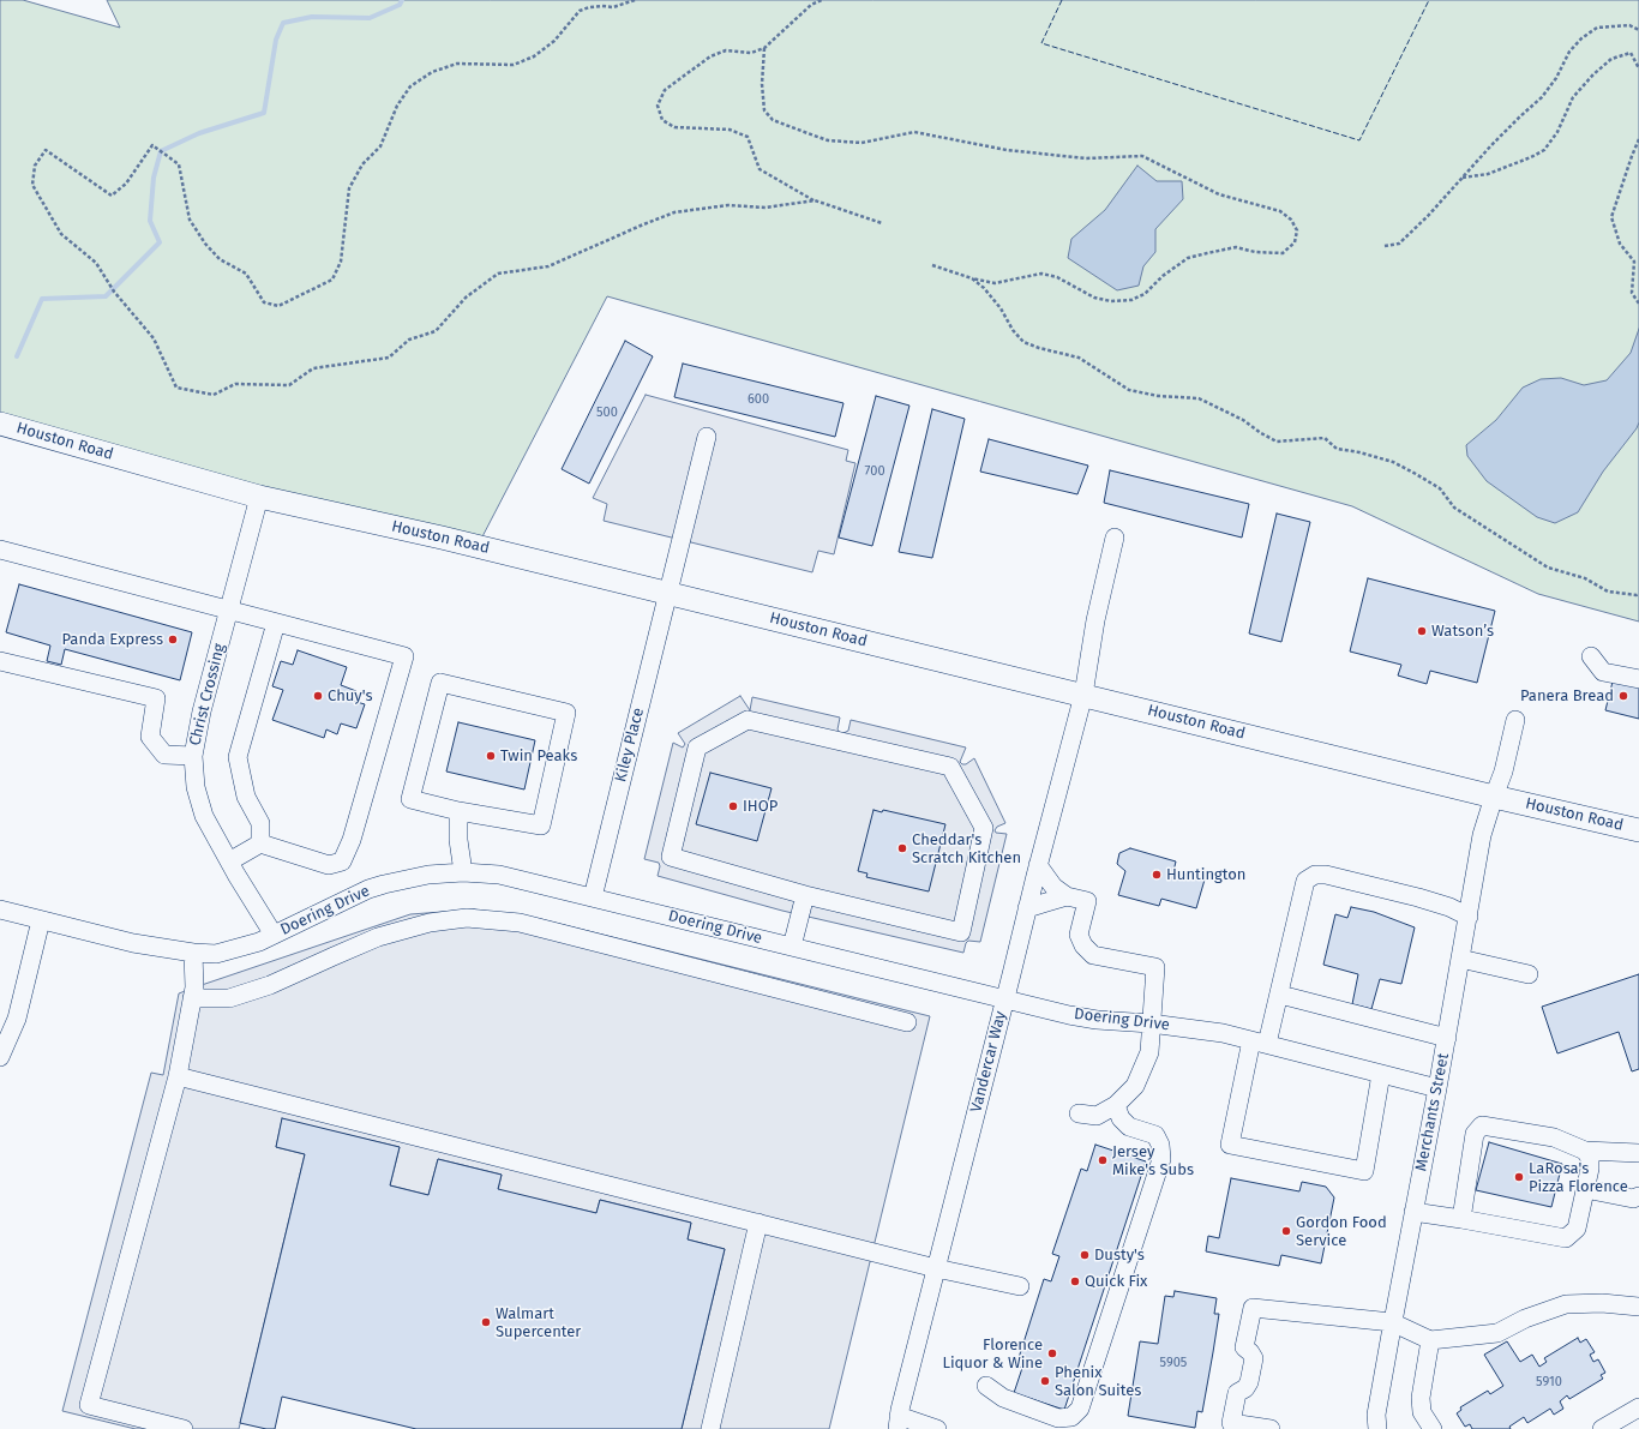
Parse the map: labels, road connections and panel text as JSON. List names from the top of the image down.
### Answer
{
  "streets": {
    "main road": ["Houston Road"],
    "street": [
      "Christ Crossing",
      "Kiley Place",
      "Doering Drive",
      "Vandercar Way",
      "Merchants Street"
    ]
  },
  "crossings": [
    ["Houston Road", "Christ Crossing"],
    ["Houston Road", "Kiley Place"],
    ["Houston Road", "Vandercar Way"],
    ["Houston Road", "Merchants Street"],
    ["Christ Crossing", "Doering Drive"],
    ["Kiley Place", "Doering Drive"],
    ["Doering Drive", "Vandercar Way"],
    ["Doering Drive", "Merchants Street"]
  ],
  "places": [
    "Watson’s",
    "Panda Express",
    "Chuy's",
    "Panera Bread",
    "Twin Peaks",
    "IHOP",
    "Cheddar's Scratch Kitchen",
    "Huntington",
    "Jersey Mike's Subs",
    "LaRosa's Pizza Florence",
    "Gordon Food Service",
    "Dusty's",
    "Quick Fix",
    "Walmart Supercenter",
    "Florence Liquor & Wine",
    "Phenix Salon Suites"
  ],
  "house_numbers": [
    "600",
    "500",
    "700",
    "5905",
    "5910"
  ]
}
